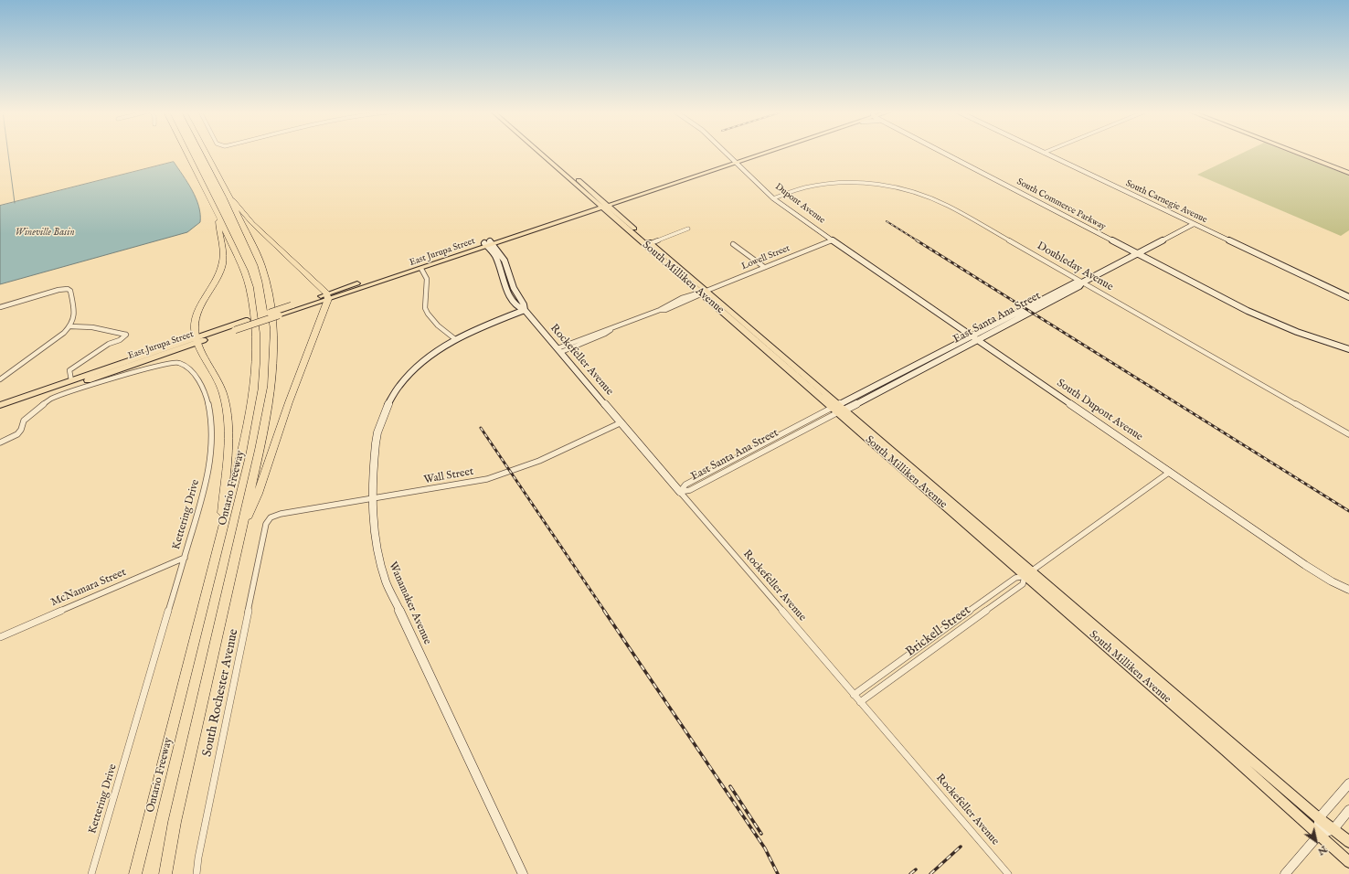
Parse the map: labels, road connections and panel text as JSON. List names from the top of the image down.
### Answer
{
  "streets": {
    "highway": ["Ontario Freeway"],
    "main road": ["East Jurupa Street", "South Milliken Avenue"],
    "street": [
      "South Carnegie Avenue",
      "Dupont Avenue",
      "South Commerce Parkway",
      "Lowell Street",
      "Doubleday Avenue",
      "East Santa Ana Street",
      "Rockefeller Avenue",
      "South Dupont Avenue",
      "Wall Street",
      "Kettering Drive",
      "McNamara Street",
      "Wanamaker Avenue",
      "Brickell Street",
      "South Rochester Avenue"
    ]
  },
  "crossings": [
    ["South Carnegie Avenue", "East Santa Ana Street"],
    ["Dupont Avenue", "East Jurupa Street"],
    ["Dupont Avenue", "Lowell Street"],
    ["Dupont Avenue", "Doubleday Avenue"],
    ["Dupont Avenue", "South Dupont Avenue"],
    ["South Commerce Parkway", "East Santa Ana Street"],
    ["East Jurupa Street", "South Milliken Avenue"],
    ["East Jurupa Street", "Rockefeller Avenue"],
    ["Lowell Street", "South Milliken Avenue"],
    ["Lowell Street", "Rockefeller Avenue"],
    ["Doubleday Avenue", "East Santa Ana Street"],
    ["South Milliken Avenue", "East Santa Ana Street"],
    ["South Milliken Avenue", "Brickell Street"],
    ["East Santa Ana Street", "Rockefeller Avenue"],
    ["East Santa Ana Street", "South Dupont Avenue"],
    ["Rockefeller Avenue", "Wall Street"],
    ["Rockefeller Avenue", "Wanamaker Avenue"],
    ["Rockefeller Avenue", "Brickell Street"],
    ["South Dupont Avenue", "Brickell Street"],
    ["Wall Street", "Wanamaker Avenue"],
    ["Wall Street", "South Rochester Avenue"],
    ["Kettering Drive", "McNamara Street"]
  ],
  "water": ["Wineville Basin"],
  "north": "bottom right"
}
